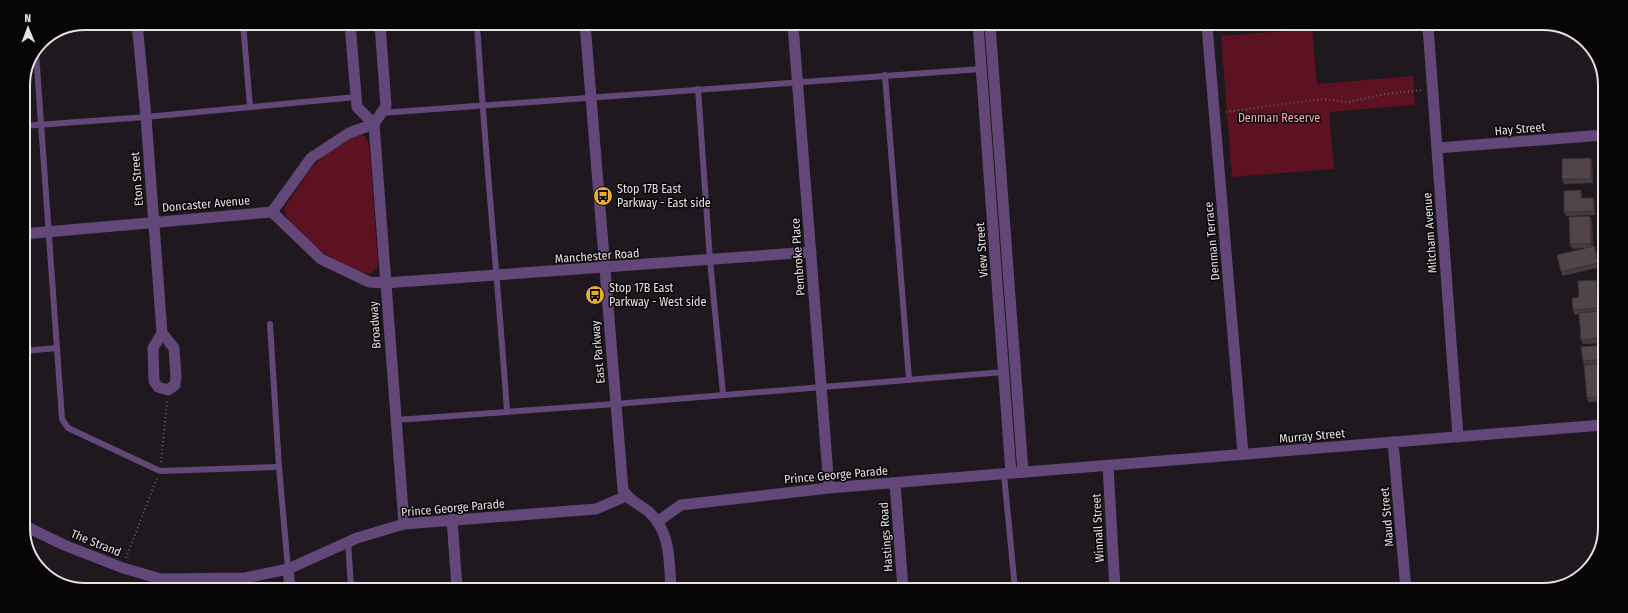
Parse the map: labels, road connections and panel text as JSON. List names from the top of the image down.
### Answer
{
  "streets": {
    "street": [
      "Hay Street",
      "Eton Street",
      "Doncaster Avenue",
      "Mitcham Avenue",
      "Denman Terrace",
      "View Street",
      "Manchester Road",
      "Pembroke Place",
      "Broadway",
      "East Parkway",
      "Murray Street",
      "Prince George Parade",
      "Maud Street",
      "Winnall Street",
      "Hastings Road",
      "The Strand"
    ]
  },
  "crossings": [
    ["Hay Street", "Mitcham Avenue"],
    ["Eton Street", "Doncaster Avenue"],
    ["Mitcham Avenue", "Murray Street"],
    ["Denman Terrace", "Murray Street"],
    ["View Street", "Prince George Parade"],
    ["Manchester Road", "Pembroke Place"],
    ["Manchester Road", "Broadway"],
    ["Manchester Road", "East Parkway"],
    ["Pembroke Place", "Prince George Parade"],
    ["Broadway", "Prince George Parade"],
    ["East Parkway", "Prince George Parade"],
    ["Murray Street", "Prince George Parade"],
    ["Murray Street", "Maud Street"],
    ["Murray Street", "Winnall Street"],
    ["Prince George Parade", "Hastings Road"],
    ["Prince George Parade", "The Strand"]
  ],
  "parks": ["Denman Reserve"],
  "places": {
    "bus stop": ["Stop 17B East Parkway - East side", "Stop 17B East Parkway - West side"]
  },
  "north": "top"
}
